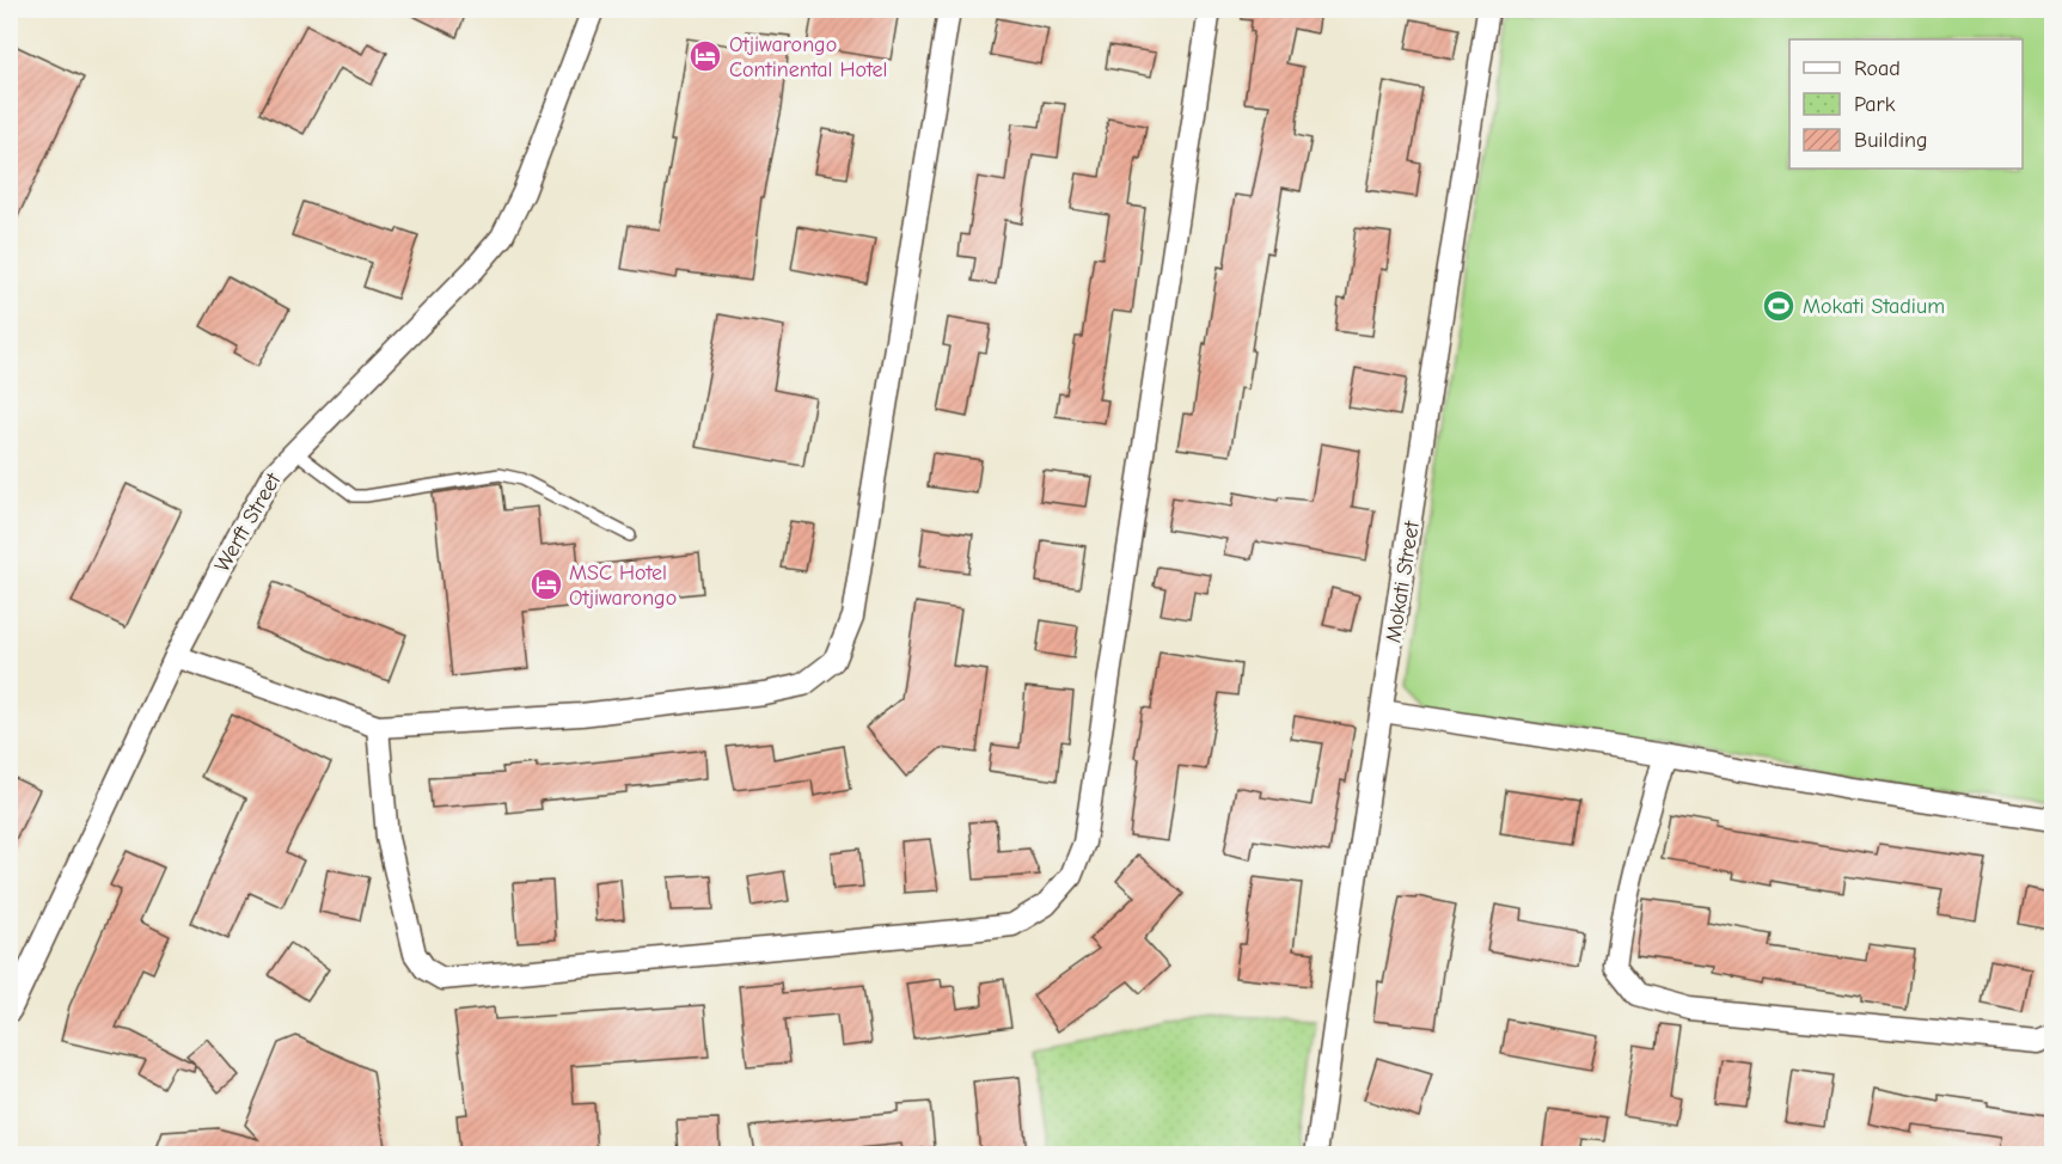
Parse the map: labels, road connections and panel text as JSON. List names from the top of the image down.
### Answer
{
  "streets": {
    "street": ["Werft Street", "Mokati Street"]
  },
  "places": {
    "hotel": ["Otjiwarongo Continental Hotel", "MSC Hotel Otjiwarongo"],
    "sports": ["Mokati Stadium"]
  },
  "legend": ["Road", "Park", "Building"]
}
